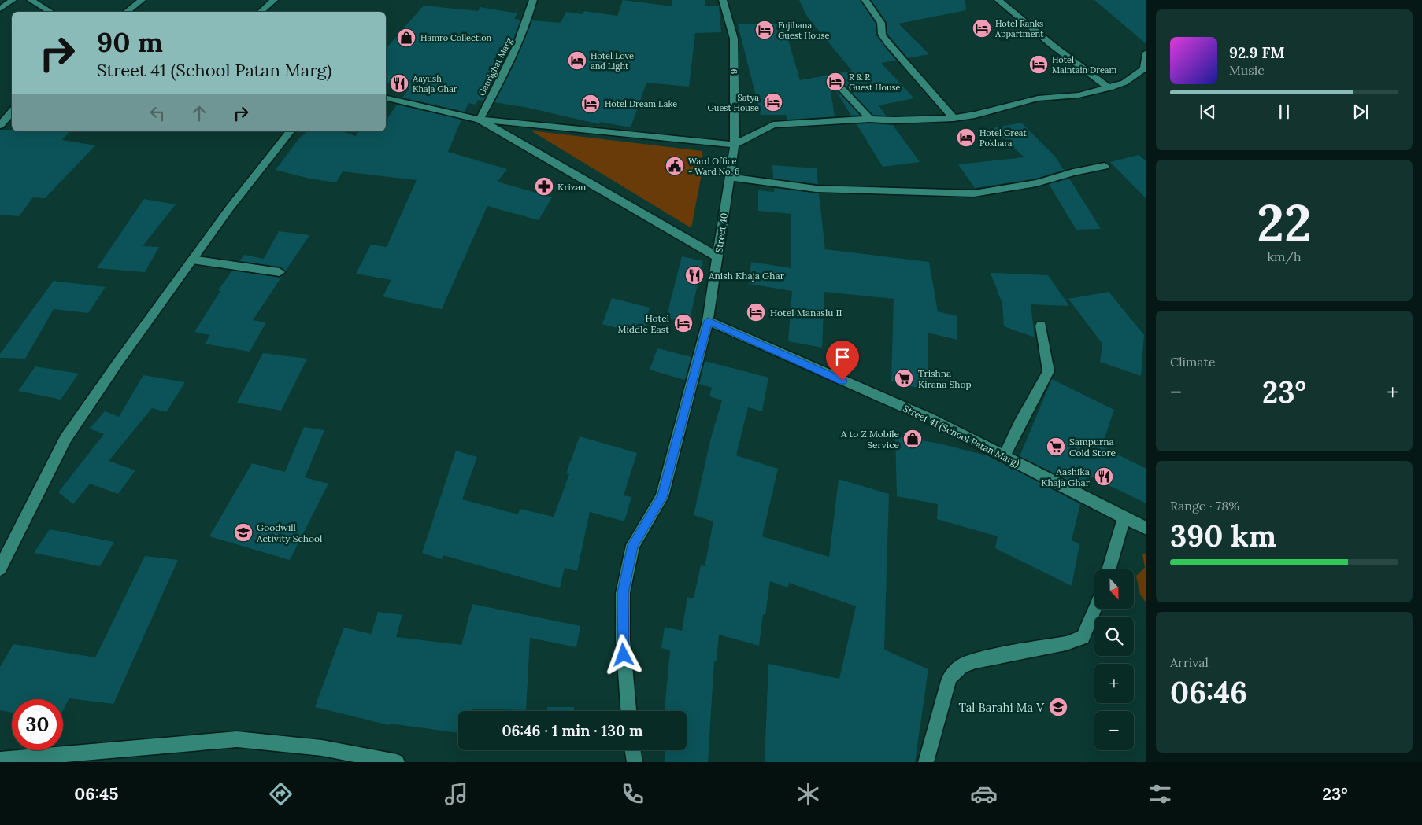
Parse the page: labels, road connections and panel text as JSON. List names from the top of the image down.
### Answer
{
  "streets": {
    "street": [
      "Gaurighat Marg",
      "9",
      "Street 40",
      "Street 41 (School Patan Marg)"
    ]
  },
  "crossings": [
    ["9", "Street 40"],
    ["Street 40", "Street 41 (School Patan Marg)"]
  ],
  "places": {
    "hotel": [
      "Hotel Ranks Appartment",
      "Fujihana Guest House",
      "Hotel Love and Light",
      "Hotel Maintain Dream",
      "R & R Guest House",
      "Satya Guest House",
      "Hotel Dream Lake",
      "Hotel Great Pokhara",
      "Hotel Manaslu II",
      "Hotel Middle East"
    ],
    "shop": ["Hamro Collection", "A to Z Mobile Service"],
    "restaurant": ["Aayush Khaja Ghar", "Anish Khaja Ghar", "Aashika Khaja Ghar"],
    "public building": ["Ward Office - Ward No. 6"],
    "pharmacy": ["Krizan"],
    "supermarket": ["Trishna Kirana Shop", "Sampurna Cold Store"],
    "school or university": ["Goodwill Activity School", "Tal Barahi Ma V"]
  },
  "north": "bottom",
  "page": {
    "turn": ["90 m", "Street 41 (School Patan Marg)"],
    "song": ["92.9 FM", "Music"],
    "tile": [
      ["22", "km/h"],
      "Climate",
      ["Range · 78%", "390 km"],
      ["Arrival", "06:46"]
    ],
    "heat": ["−", "23°", "+"],
    "map_buttons": ["+", "−"],
    "limit": "30",
    "trip": "06:46 · 1 min · 130 m",
    "tabs": ["06:45", "23°"]
  }
}
